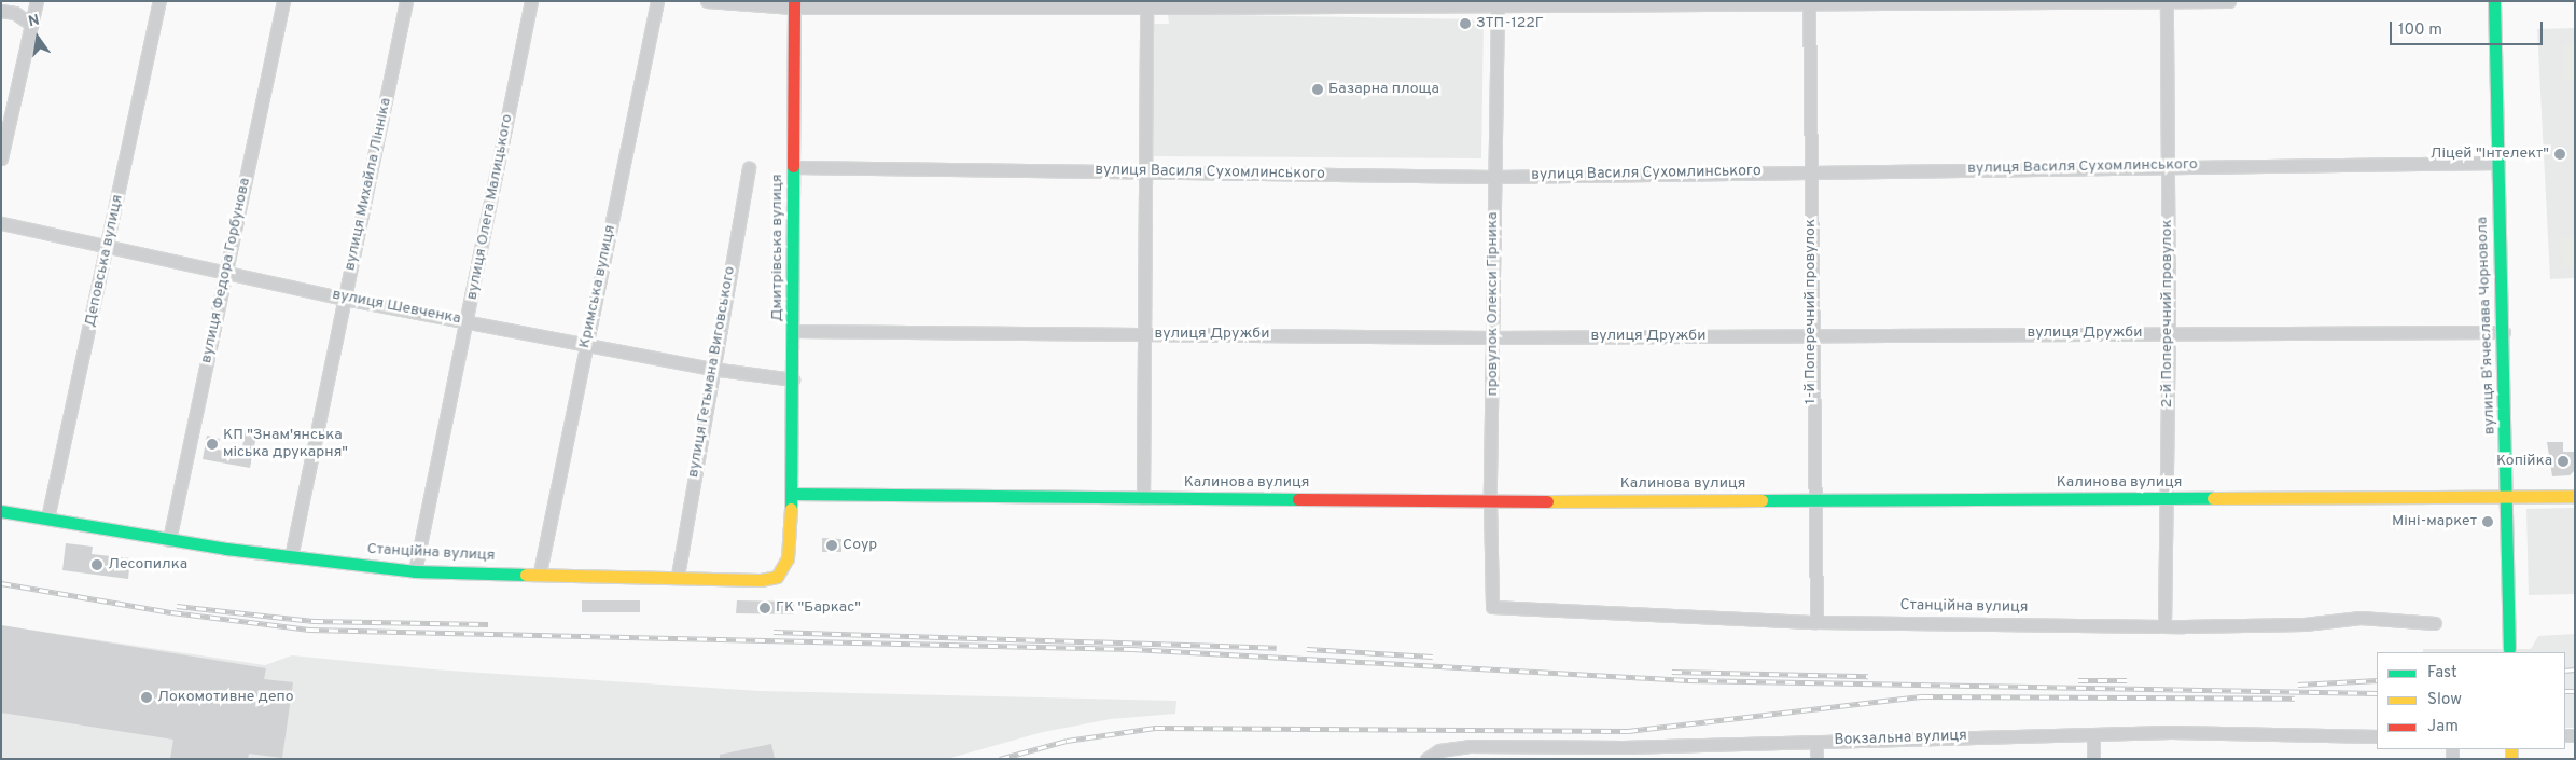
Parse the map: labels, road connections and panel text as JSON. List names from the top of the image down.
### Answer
{
  "streets": {
    "street": [
      "вулиця Василя Сухомлинського",
      "вулиця Михайла Лінніка",
      "вулиця Олега Малицького",
      "Дмитрівська вулиця",
      "Деповська вулиця",
      "вулиця Федора Горбунова",
      "Кримська вулиця",
      "провулок Олекси Гірника",
      "вулиця Шевченка",
      "1-й Поперечний провулок",
      "2-й Поперечний провулок",
      "вулиця Вʼячеслава Чорновола",
      "вулиця Дружби",
      "вулиця Гетьмана Виговського",
      "Калинова вулиця",
      "Станційна вулиця",
      "Вокзальна вулиця"
    ]
  },
  "crossings": [
    ["вулиця Василя Сухомлинського", "Дмитрівська вулиця"],
    ["вулиця Василя Сухомлинського", "провулок Олекси Гірника"],
    ["вулиця Василя Сухомлинського", "1-й Поперечний провулок"],
    ["вулиця Василя Сухомлинського", "2-й Поперечний провулок"],
    ["вулиця Василя Сухомлинського", "вулиця Вʼячеслава Чорновола"],
    ["вулиця Михайла Лінніка", "вулиця Шевченка"],
    ["вулиця Михайла Лінніка", "Станційна вулиця"],
    ["вулиця Олега Малицького", "вулиця Шевченка"],
    ["вулиця Олега Малицького", "Станційна вулиця"],
    ["Дмитрівська вулиця", "вулиця Шевченка"],
    ["Дмитрівська вулиця", "вулиця Дружби"],
    ["Дмитрівська вулиця", "Калинова вулиця"],
    ["Дмитрівська вулиця", "Станційна вулиця"],
    ["Деповська вулиця", "вулиця Шевченка"],
    ["Деповська вулиця", "Станційна вулиця"],
    ["вулиця Федора Горбунова", "вулиця Шевченка"],
    ["вулиця Федора Горбунова", "Станційна вулиця"],
    ["Кримська вулиця", "вулиця Шевченка"],
    ["Кримська вулиця", "Станційна вулиця"],
    ["провулок Олекси Гірника", "вулиця Дружби"],
    ["провулок Олекси Гірника", "Калинова вулиця"],
    ["провулок Олекси Гірника", "Станційна вулиця"],
    ["вулиця Шевченка", "вулиця Гетьмана Виговського"],
    ["1-й Поперечний провулок", "вулиця Дружби"],
    ["1-й Поперечний провулок", "Калинова вулиця"],
    ["1-й Поперечний провулок", "Станційна вулиця"],
    ["2-й Поперечний провулок", "вулиця Дружби"],
    ["2-й Поперечний провулок", "Калинова вулиця"],
    ["2-й Поперечний провулок", "Станційна вулиця"],
    ["вулиця Вʼячеслава Чорновола", "вулиця Дружби"],
    ["вулиця Вʼячеслава Чорновола", "Калинова вулиця"],
    ["вулиця Гетьмана Виговського", "Станційна вулиця"],
    ["Калинова вулиця", "Станційна вулиця"]
  ],
  "places": [
    "ЗТП-122Г",
    "Базарна площа",
    "Ліцей \"Інтелект\"",
    "КП \"Знам'янська міська друкарня\"",
    "Копійка",
    "Міні-маркет",
    "Соур",
    "Лесопилка",
    "ГК \"Баркас\"",
    "Локомотивне депо"
  ],
  "legend": ["Fast", "Slow", "Jam"],
  "scale_bar": "100 m",
  "north": "top"
}
